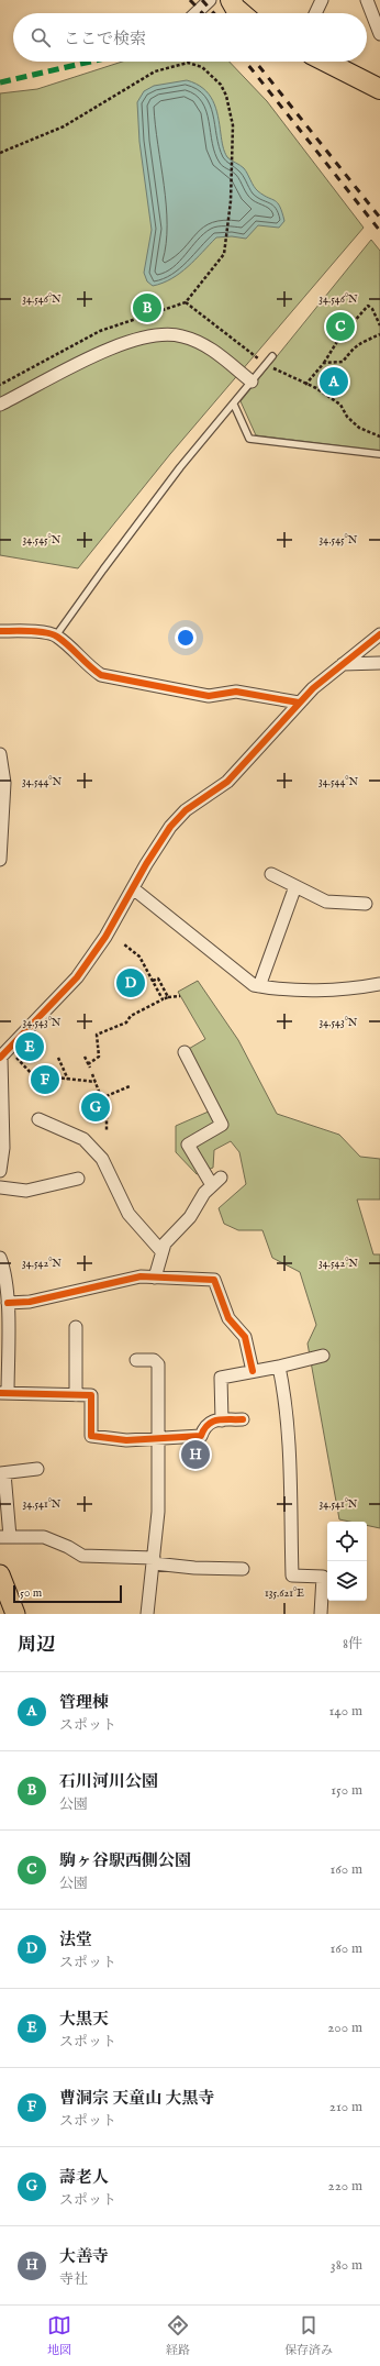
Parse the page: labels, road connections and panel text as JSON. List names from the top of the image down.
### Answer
{
  "scale_bar": "50 m",
  "page": {
    "search": "ここで検索",
    "pins": [
      "B",
      "C",
      "A",
      "D",
      "E",
      "F",
      "G",
      "H"
    ],
    "scale": "50 m",
    "heading": ["周辺", "8件"],
    "list": [
      {
        "mark": "A",
        "name": "管理棟",
        "note": "スポット",
        "value": "140 m"
      },
      {
        "mark": "B",
        "name": "石川河川公園",
        "note": "公園",
        "value": "150 m"
      },
      {
        "mark": "C",
        "name": "駒ヶ谷駅西側公園",
        "note": "公園",
        "value": "160 m"
      },
      {
        "mark": "D",
        "name": "法堂",
        "note": "スポット",
        "value": "160 m"
      },
      {
        "mark": "E",
        "name": "大黒天",
        "note": "スポット",
        "value": "200 m"
      },
      {
        "mark": "F",
        "name": "曹洞宗 天童山 大黒寺",
        "note": "スポット",
        "value": "210 m"
      },
      {
        "mark": "G",
        "name": "壽老人",
        "note": "スポット",
        "value": "220 m"
      },
      {
        "mark": "H",
        "name": "大善寺",
        "note": "寺社",
        "value": "380 m"
      }
    ],
    "nav": ["地図", "経路", "保存済み"]
  },
  "coordinates": [
    "34.546°N",
    "34.545°N",
    "34.544°N",
    "34.543°N",
    "34.542°N",
    "34.541°N",
    "135.621°E"
  ]
}
